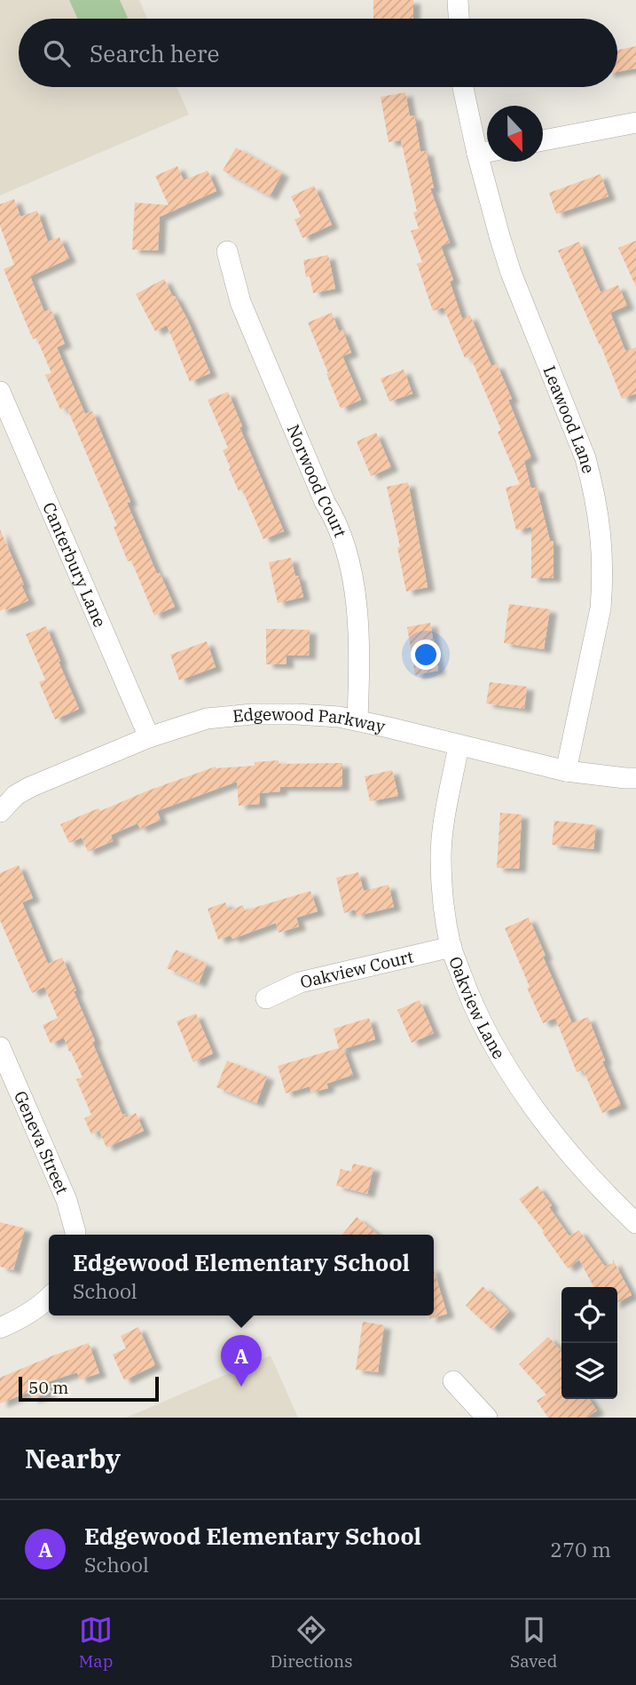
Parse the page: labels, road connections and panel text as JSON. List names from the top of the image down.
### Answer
{
  "streets": {
    "street": [
      "Leawood Lane",
      "Norwood Court",
      "Canterbury Lane",
      "Edgewood Parkway",
      "Oakview Court",
      "Oakview Lane",
      "Geneva Street"
    ]
  },
  "crossings": [
    ["Leawood Lane", "Edgewood Parkway"],
    ["Norwood Court", "Edgewood Parkway"],
    ["Canterbury Lane", "Edgewood Parkway"],
    ["Edgewood Parkway", "Oakview Lane"],
    ["Oakview Court", "Oakview Lane"]
  ],
  "scale_bar": "50 m",
  "north": "bottom",
  "page": {
    "search": "Search here",
    "popup": ["Edgewood Elementary School", "School"],
    "pins": "A",
    "scale": "50 m",
    "heading": "Nearby",
    "list": [
      {
        "mark": "A",
        "name": "Edgewood Elementary School",
        "note": "School",
        "value": "270 m"
      }
    ],
    "nav": ["Map", "Directions", "Saved"]
  }
}
